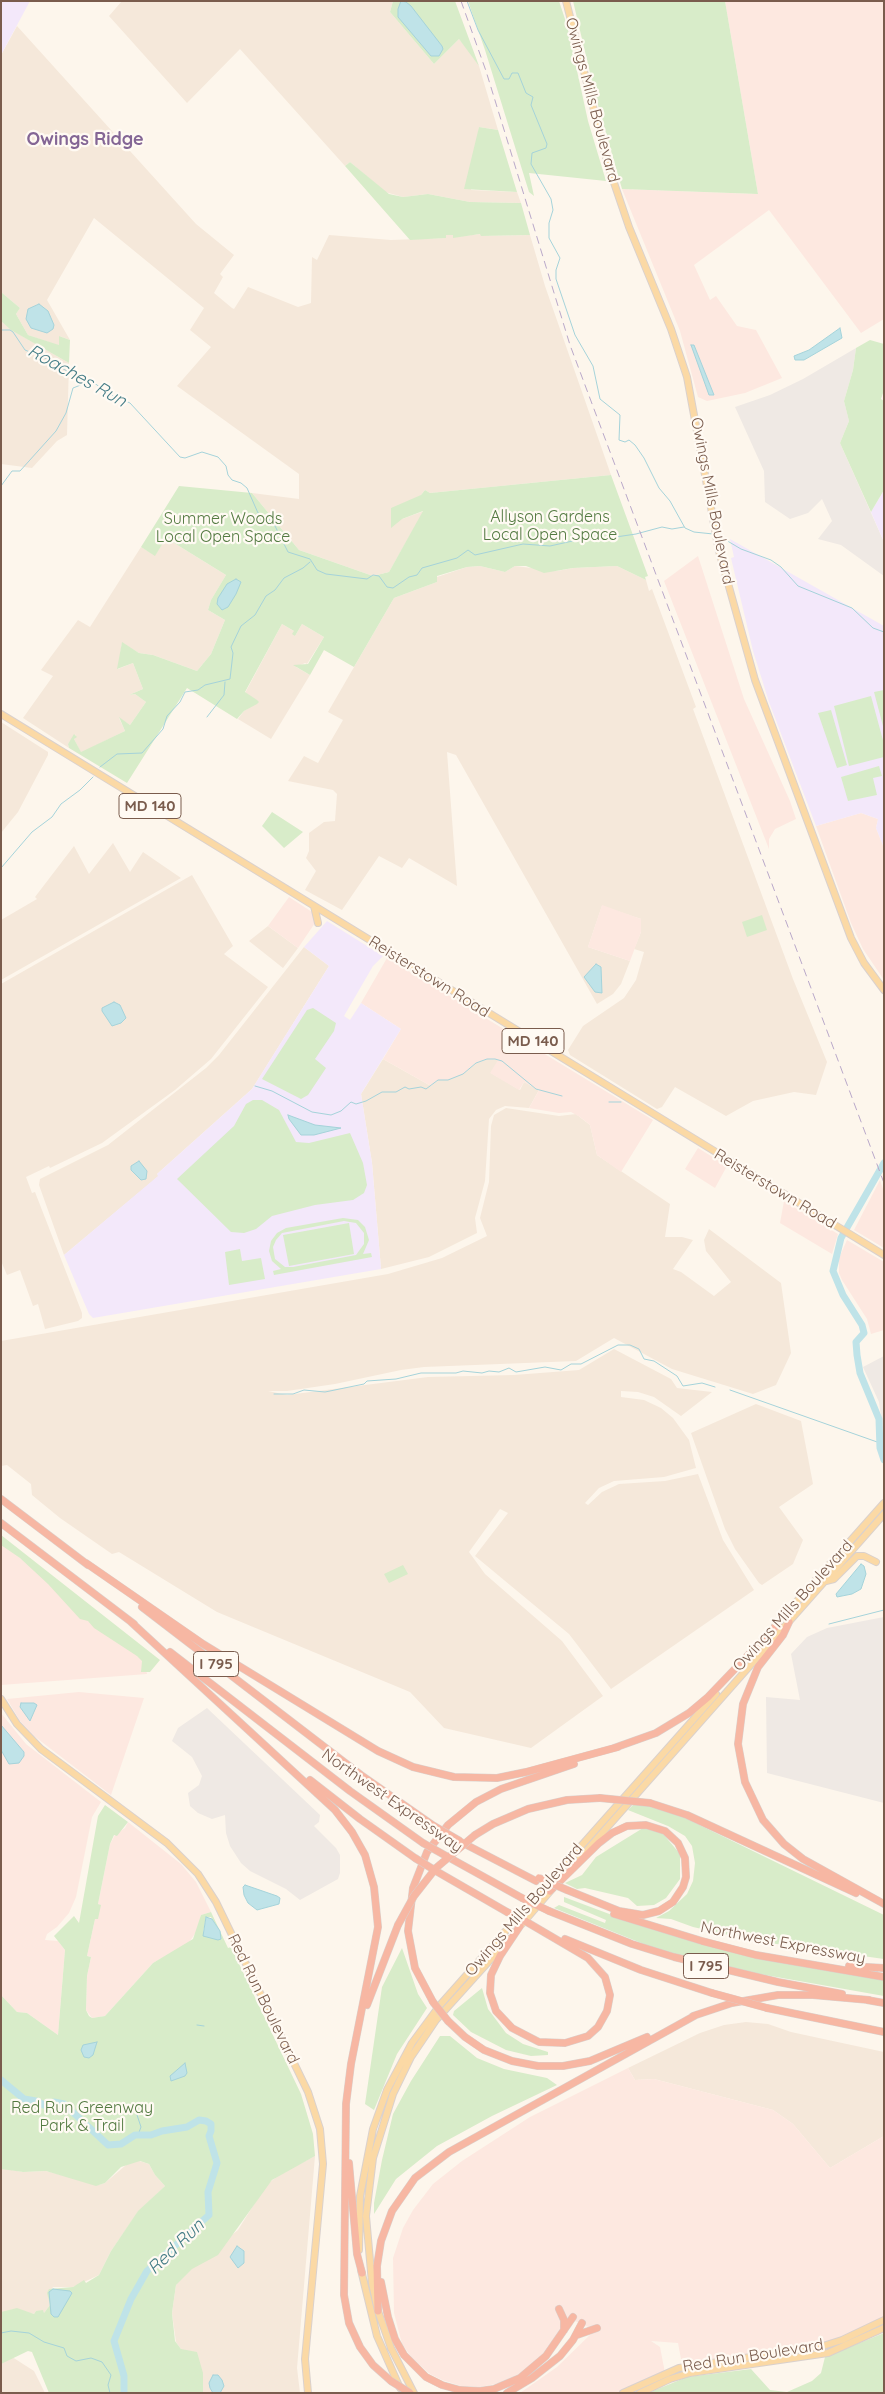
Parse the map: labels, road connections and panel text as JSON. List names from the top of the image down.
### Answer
{
  "streets": {
    "highway": ["I 795", "Northwest Expressway"],
    "main road": [
      "Owings Mills Boulevard",
      "MD 140",
      "Reisterstown Road",
      "Red Run Boulevard"
    ]
  },
  "districts": ["Owings Ridge"],
  "water": ["Roaches Run", "Red Run"],
  "parks": ["Allyson Gardens Local Open Space", "Summer Woods Local Open Space", "Red Run Greenway Park & Trail"]
}
